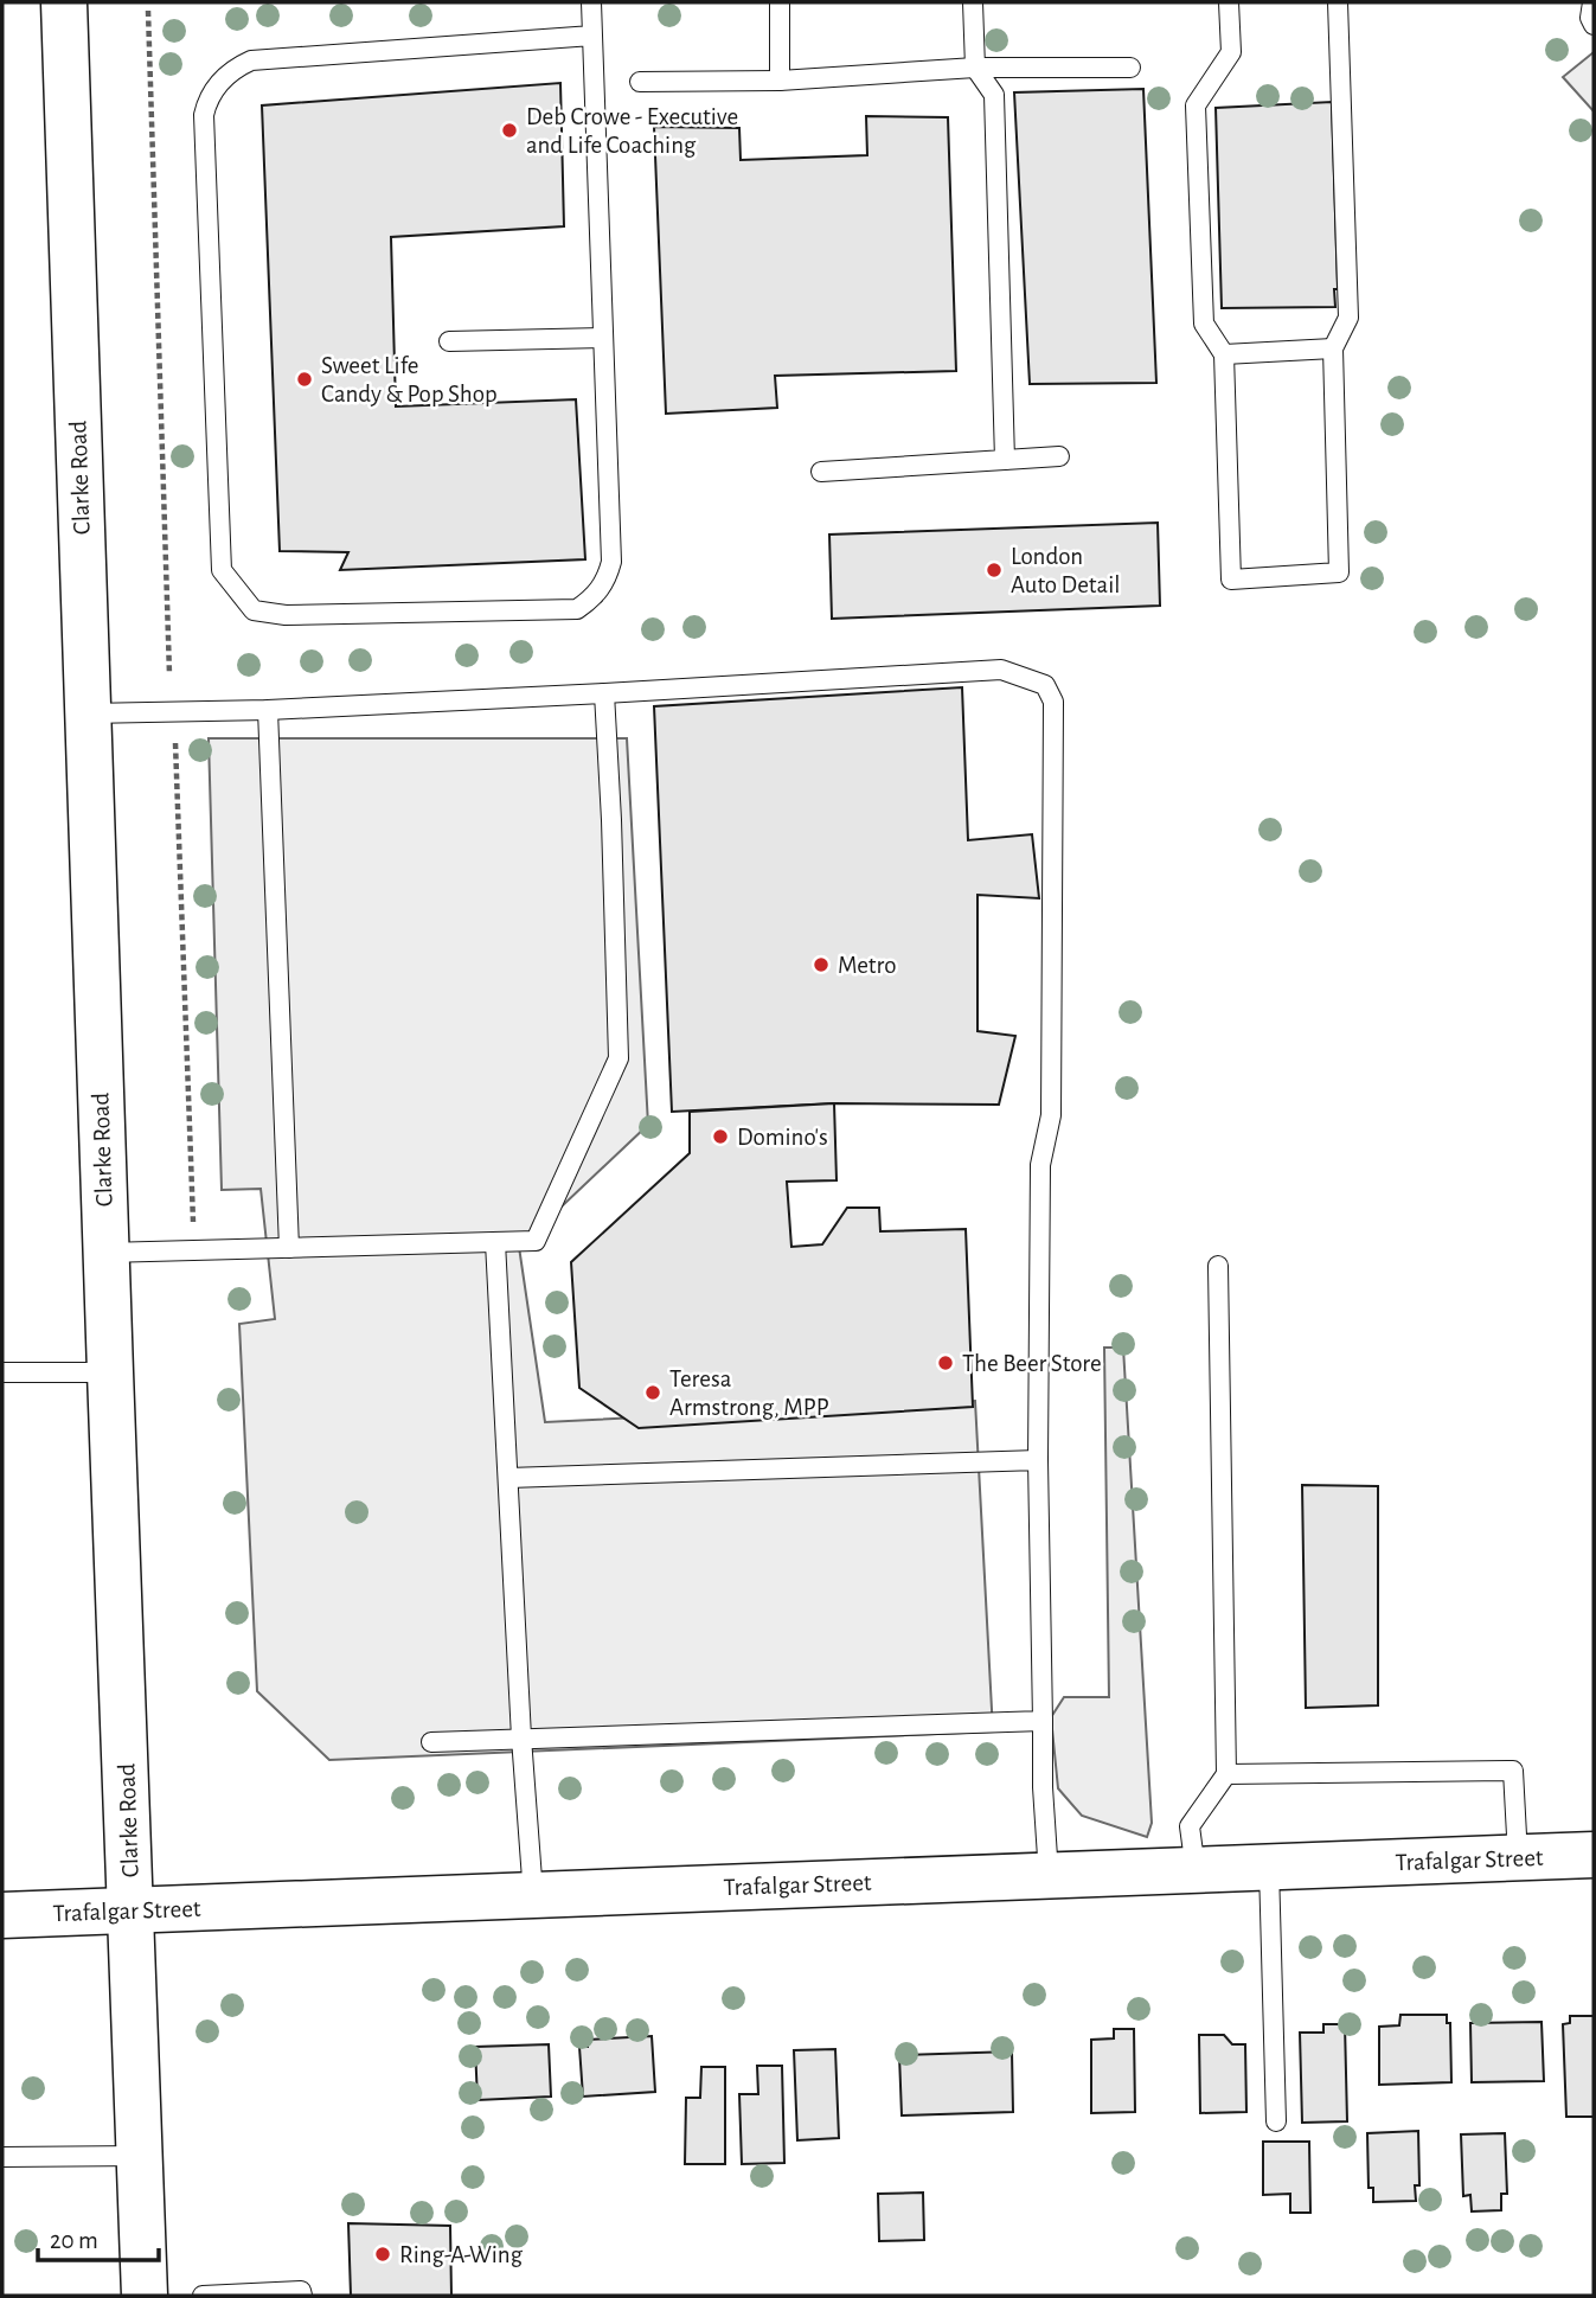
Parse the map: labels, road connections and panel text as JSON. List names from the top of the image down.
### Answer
{
  "streets": {
    "main road": ["Clarke Road", "Trafalgar Street"]
  },
  "crossings": [
    ["Clarke Road", "Trafalgar Street"]
  ],
  "places": [
    "Deb Crowe - Executive and Life Coaching",
    "Sweet Life Candy & Pop Shop",
    "London Auto Detail",
    "Metro",
    "Domino's",
    "The Beer Store",
    "Teresa Armstrong, MPP",
    "Ring-A-Wing"
  ],
  "scale_bar": "20 m"
}
